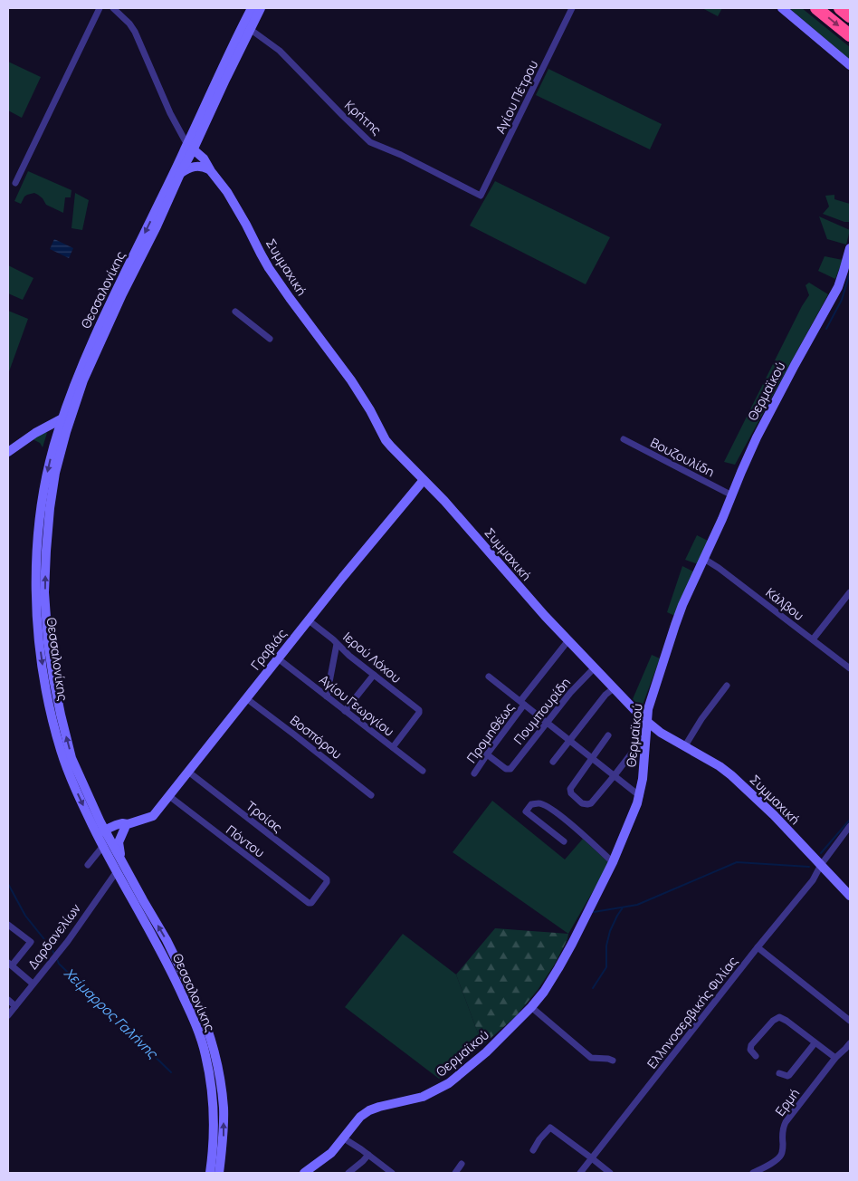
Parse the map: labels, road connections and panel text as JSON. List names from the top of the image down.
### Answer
{
  "streets": {
    "street": [
      "Αγίου Πέτρου",
      "Κρήτης",
      "Συμμαχική",
      "Θεσσαλονίκης",
      "Θερμαϊκού",
      "Βουζουλίδη",
      "Κάλβου",
      "Γραβιάς",
      "Ιερού Λόχου",
      "Αγίου Γεωργίου",
      "Πουμπουρίδη",
      "Προμηθέως",
      "Βοσπόρου",
      "Τροίας",
      "Πόντου",
      "Δαρδανελίων",
      "Ελληνοσερβικής Φιλίας",
      "Ερμή"
    ]
  },
  "crossings": [
    ["Αγίου Πέτρου", "Κρήτης"],
    ["Συμμαχική", "Θεσσαλονίκης"],
    ["Συμμαχική", "Θερμαϊκού"],
    ["Συμμαχική", "Γραβιάς"],
    ["Συμμαχική", "Πουμπουρίδη"],
    ["Συμμαχική", "Προμηθέως"],
    ["Συμμαχική", "Ελληνοσερβικής Φιλίας"],
    ["Θεσσαλονίκης", "Γραβιάς"],
    ["Θεσσαλονίκης", "Δαρδανελίων"],
    ["Θερμαϊκού", "Βουζουλίδη"],
    ["Θερμαϊκού", "Κάλβου"],
    ["Γραβιάς", "Ιερού Λόχου"],
    ["Γραβιάς", "Αγίου Γεωργίου"],
    ["Γραβιάς", "Βοσπόρου"],
    ["Γραβιάς", "Τροίας"],
    ["Γραβιάς", "Πόντου"],
    ["Ιερού Λόχου", "Αγίου Γεωργίου"],
    ["Πουμπουρίδη", "Προμηθέως"],
    ["Τροίας", "Πόντου"]
  ],
  "water": ["Χείμαρρος Γαλήνης"]
}
